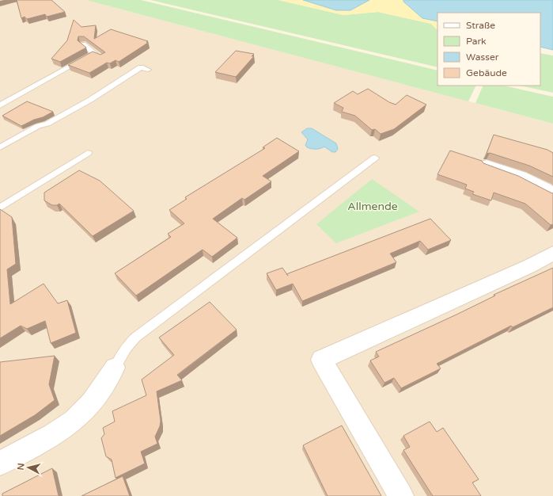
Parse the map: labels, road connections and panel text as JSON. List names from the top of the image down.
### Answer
{
  "parks": ["Allmende"],
  "legend": [
    "Straße",
    "Park",
    "Wasser",
    "Gebäude"
  ],
  "north": "left"
}
